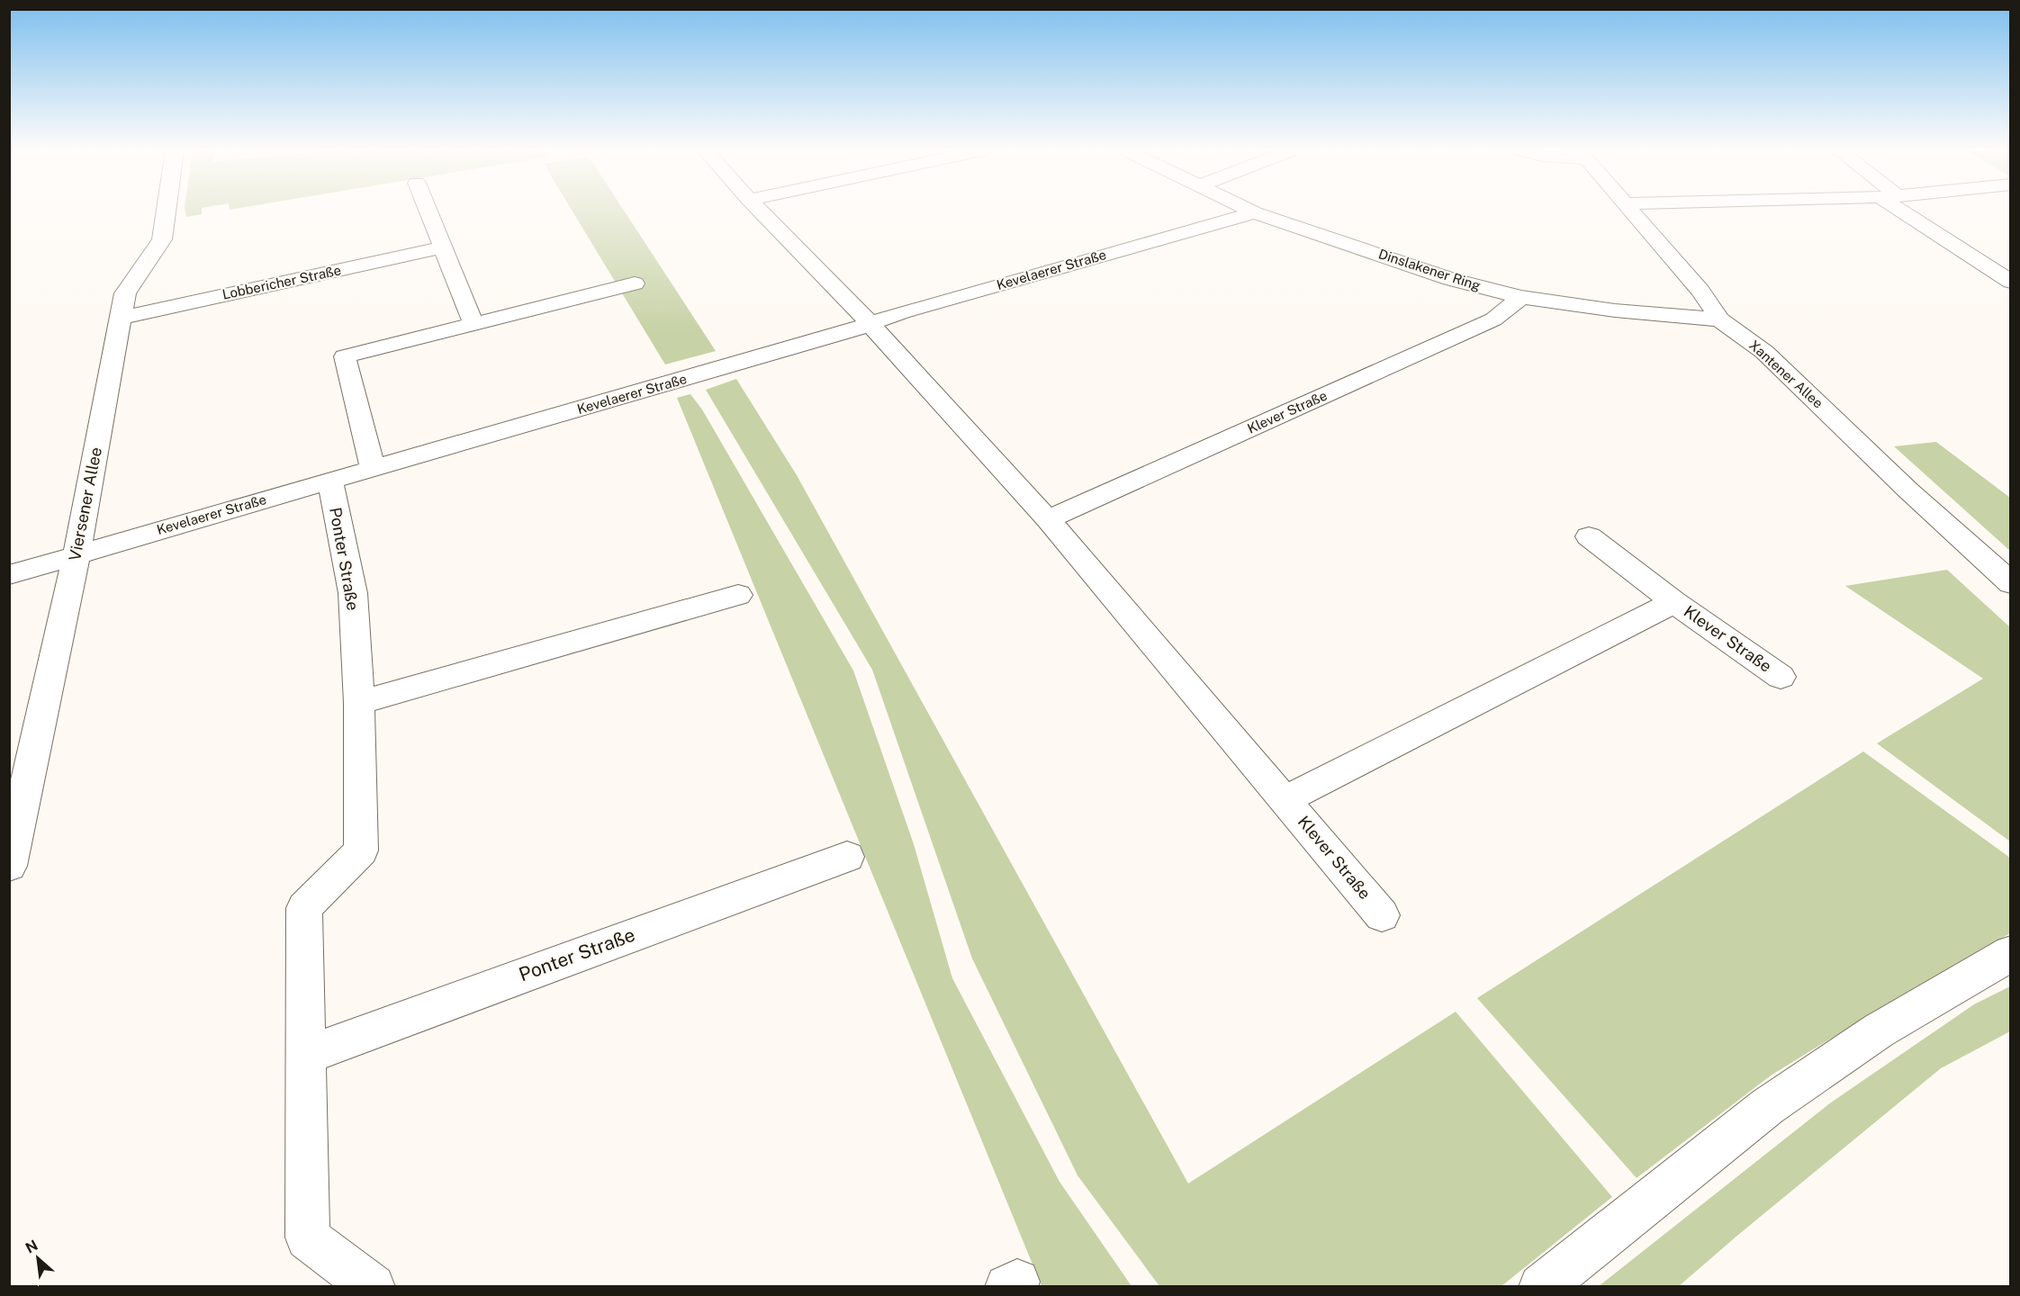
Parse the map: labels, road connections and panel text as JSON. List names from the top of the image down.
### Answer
{
  "streets": {
    "street": [
      "Kevelaerer Straße",
      "Dinslakener Ring",
      "Lobbericher Straße",
      "Xantener Allee",
      "Klever Straße",
      "Viersener Allee",
      "Ponter Straße"
    ]
  },
  "crossings": [
    ["Kevelaerer Straße", "Dinslakener Ring"],
    ["Kevelaerer Straße", "Klever Straße"],
    ["Kevelaerer Straße", "Viersener Allee"],
    ["Kevelaerer Straße", "Ponter Straße"],
    ["Dinslakener Ring", "Xantener Allee"],
    ["Dinslakener Ring", "Klever Straße"],
    ["Lobbericher Straße", "Viersener Allee"]
  ],
  "north": "top left"
}
